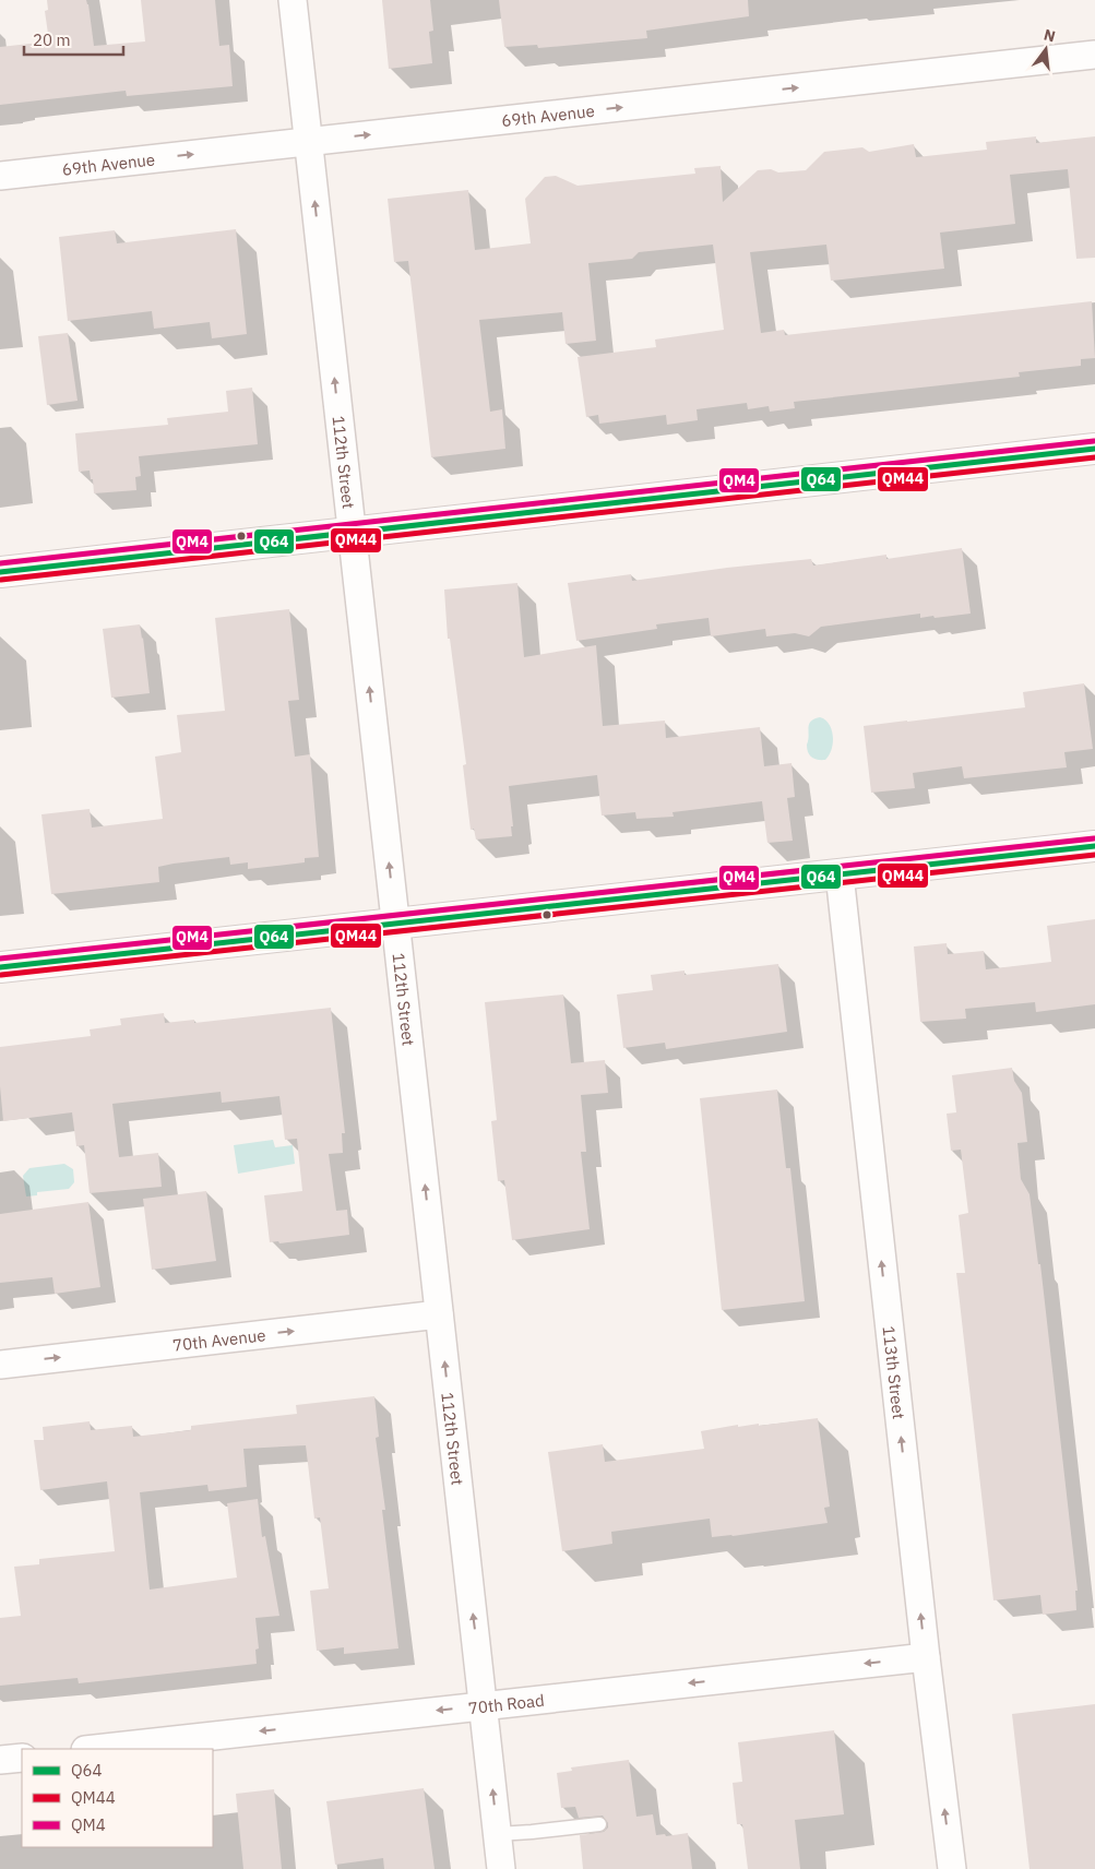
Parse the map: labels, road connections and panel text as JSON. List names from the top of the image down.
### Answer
{
  "streets": {
    "street": [
      "69th Avenue",
      "112th Street",
      "70th Avenue",
      "113th Street",
      "70th Road"
    ]
  },
  "crossings": [
    ["69th Avenue", "112th Street"],
    ["112th Street", "70th Avenue"],
    ["112th Street", "70th Road"],
    ["113th Street", "70th Road"]
  ],
  "one_way": [
    "69th Avenue",
    "112th Street",
    "70th Avenue",
    "113th Street",
    "70th Road"
  ],
  "lines": ["transit line QM4", "transit line Q64", "transit line QM44"],
  "legend": ["Q64", "QM44", "QM4"],
  "scale_bar": "20 m",
  "north": "top"
}
